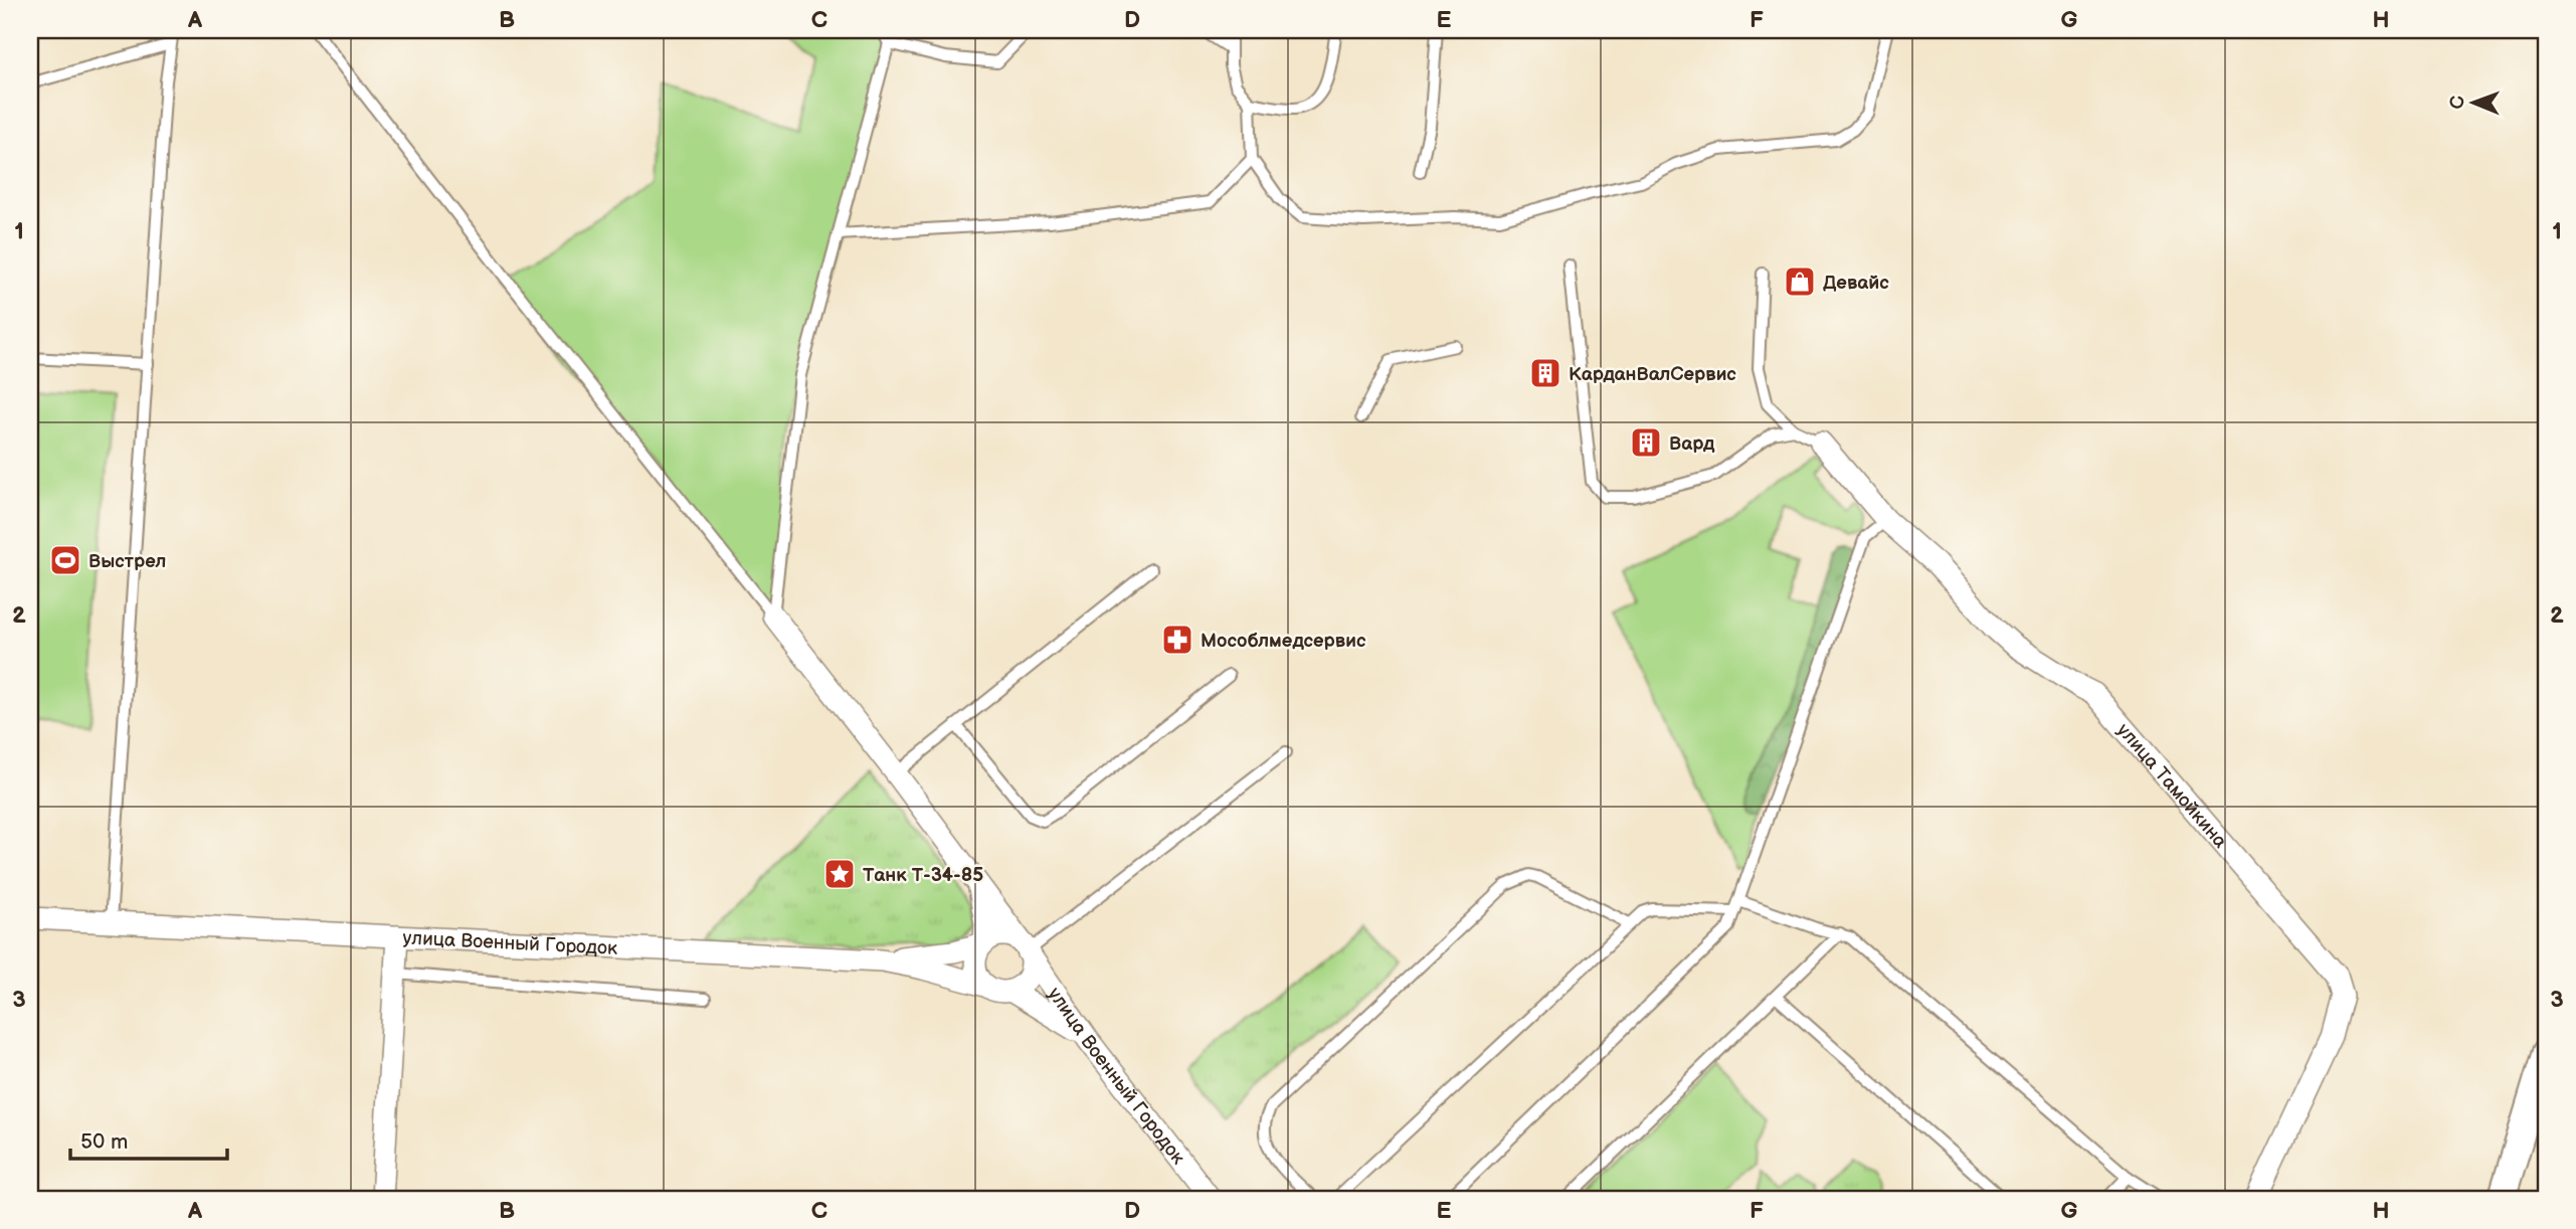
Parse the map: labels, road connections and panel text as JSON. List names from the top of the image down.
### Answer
{
  "streets": {
    "street": ["улица Тамойкина", "улица Военный Городок"]
  },
  "places": {
    "shop": ["Девайс"],
    "building": ["КарданВалСервис", "Вард"],
    "sports": ["Выстрел"],
    "pharmacy": ["Мособлмедсервис"],
    "place": ["Танк Т-34-85"]
  },
  "scale_bar": "50 m",
  "north": "left",
  "grid": {
    "columns": [
      "A",
      "B",
      "C",
      "D",
      "E",
      "F",
      "G",
      "H"
    ],
    "rows": ["1", "2", "3"]
  }
}
